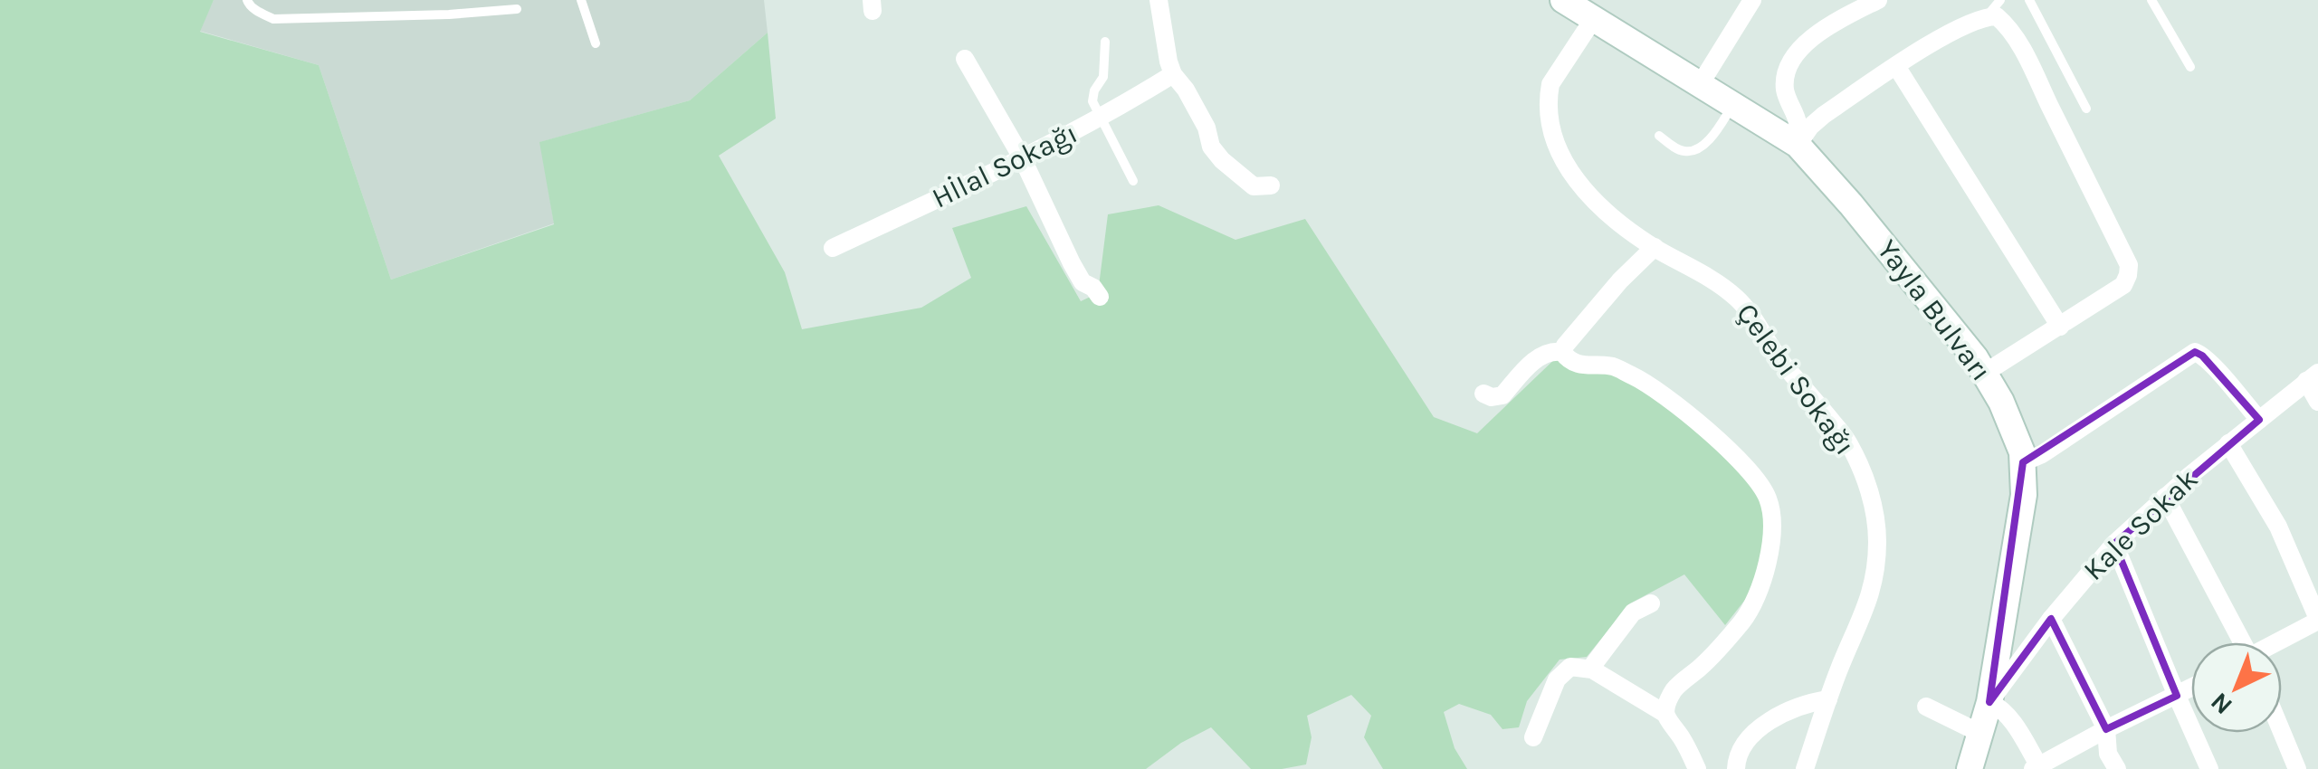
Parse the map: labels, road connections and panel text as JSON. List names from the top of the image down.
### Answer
{
  "streets": {
    "main road": ["Yayla Bulvarı"],
    "street": ["Hİlal Sokağı", "Çelebi Sokağı", "Kale Sokak"]
  },
  "crossings": [
    ["Yayla Bulvarı", "Çelebi Sokağı"],
    ["Yayla Bulvarı", "Kale Sokak"]
  ],
  "north": "bottom left"
}
